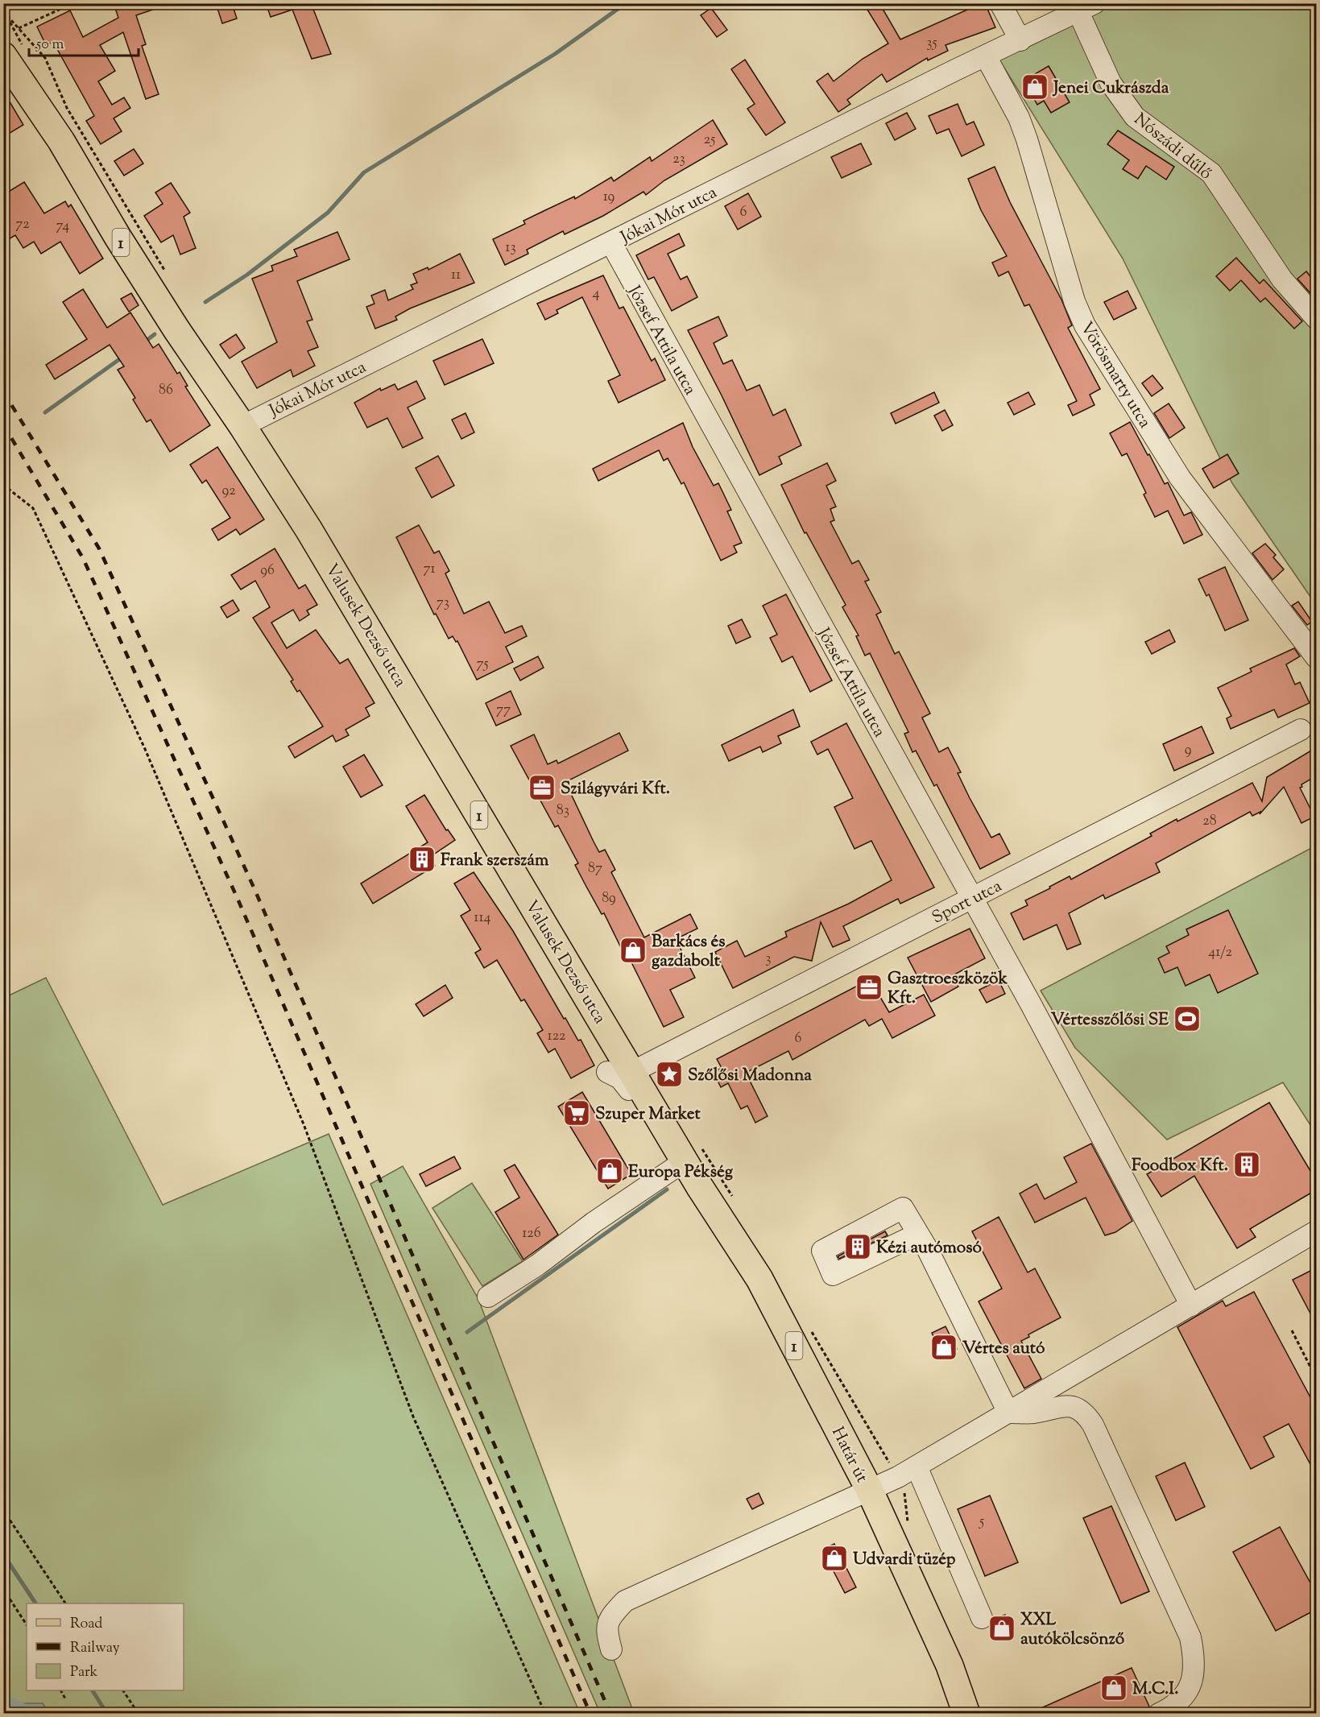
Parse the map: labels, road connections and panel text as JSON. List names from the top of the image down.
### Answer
{
  "streets": {
    "main road": ["1", "Valusek Dezső utca", "Határ út"],
    "street": [
      "Nószádi dűlő",
      "Jókai Mór utca",
      "József Attila utca",
      "Vörösmarty utca",
      "Sport utca"
    ]
  },
  "crossings": [
    ["Nószádi dűlő", "Jókai Mór utca"],
    ["Jókai Mór utca", "József Attila utca"],
    ["Jókai Mór utca", "Vörösmarty utca"],
    ["Jókai Mór utca", "Valusek Dezső utca"],
    ["József Attila utca", "Sport utca"],
    ["Valusek Dezső utca", "Sport utca"],
    ["Valusek Dezső utca", "Határ út"]
  ],
  "places": {
    "shop": [
      "Jenei Cukrászda",
      "Barkács és gazdabolt",
      "Europa Pékség",
      "Vértes autó",
      "Udvardi tüzép",
      "XXL autókölcsönző",
      "M.C.I."
    ],
    "office": ["Szilágyvári Kft.", "Gasztroeszközök Kft."],
    "building": ["Frank szerszám", "Foodbox Kft.", "Kézi autómosó"],
    "sports": ["Vértesszőlősi SE"],
    "place": ["Szőlősi Madonna"],
    "supermarket": ["Szuper Market"]
  },
  "house_numbers": [
    "35",
    "25",
    "23",
    "19",
    "6",
    "72",
    "74",
    "13",
    "11",
    "4",
    "86",
    "92",
    "71",
    "96",
    "73",
    "75",
    "77",
    "9",
    "83",
    "28",
    "87",
    "89",
    "114",
    "41/2",
    "3",
    "122",
    "6",
    "126",
    "5"
  ],
  "legend": ["Road", "Railway", "Park"],
  "scale_bar": "50 m"
}
